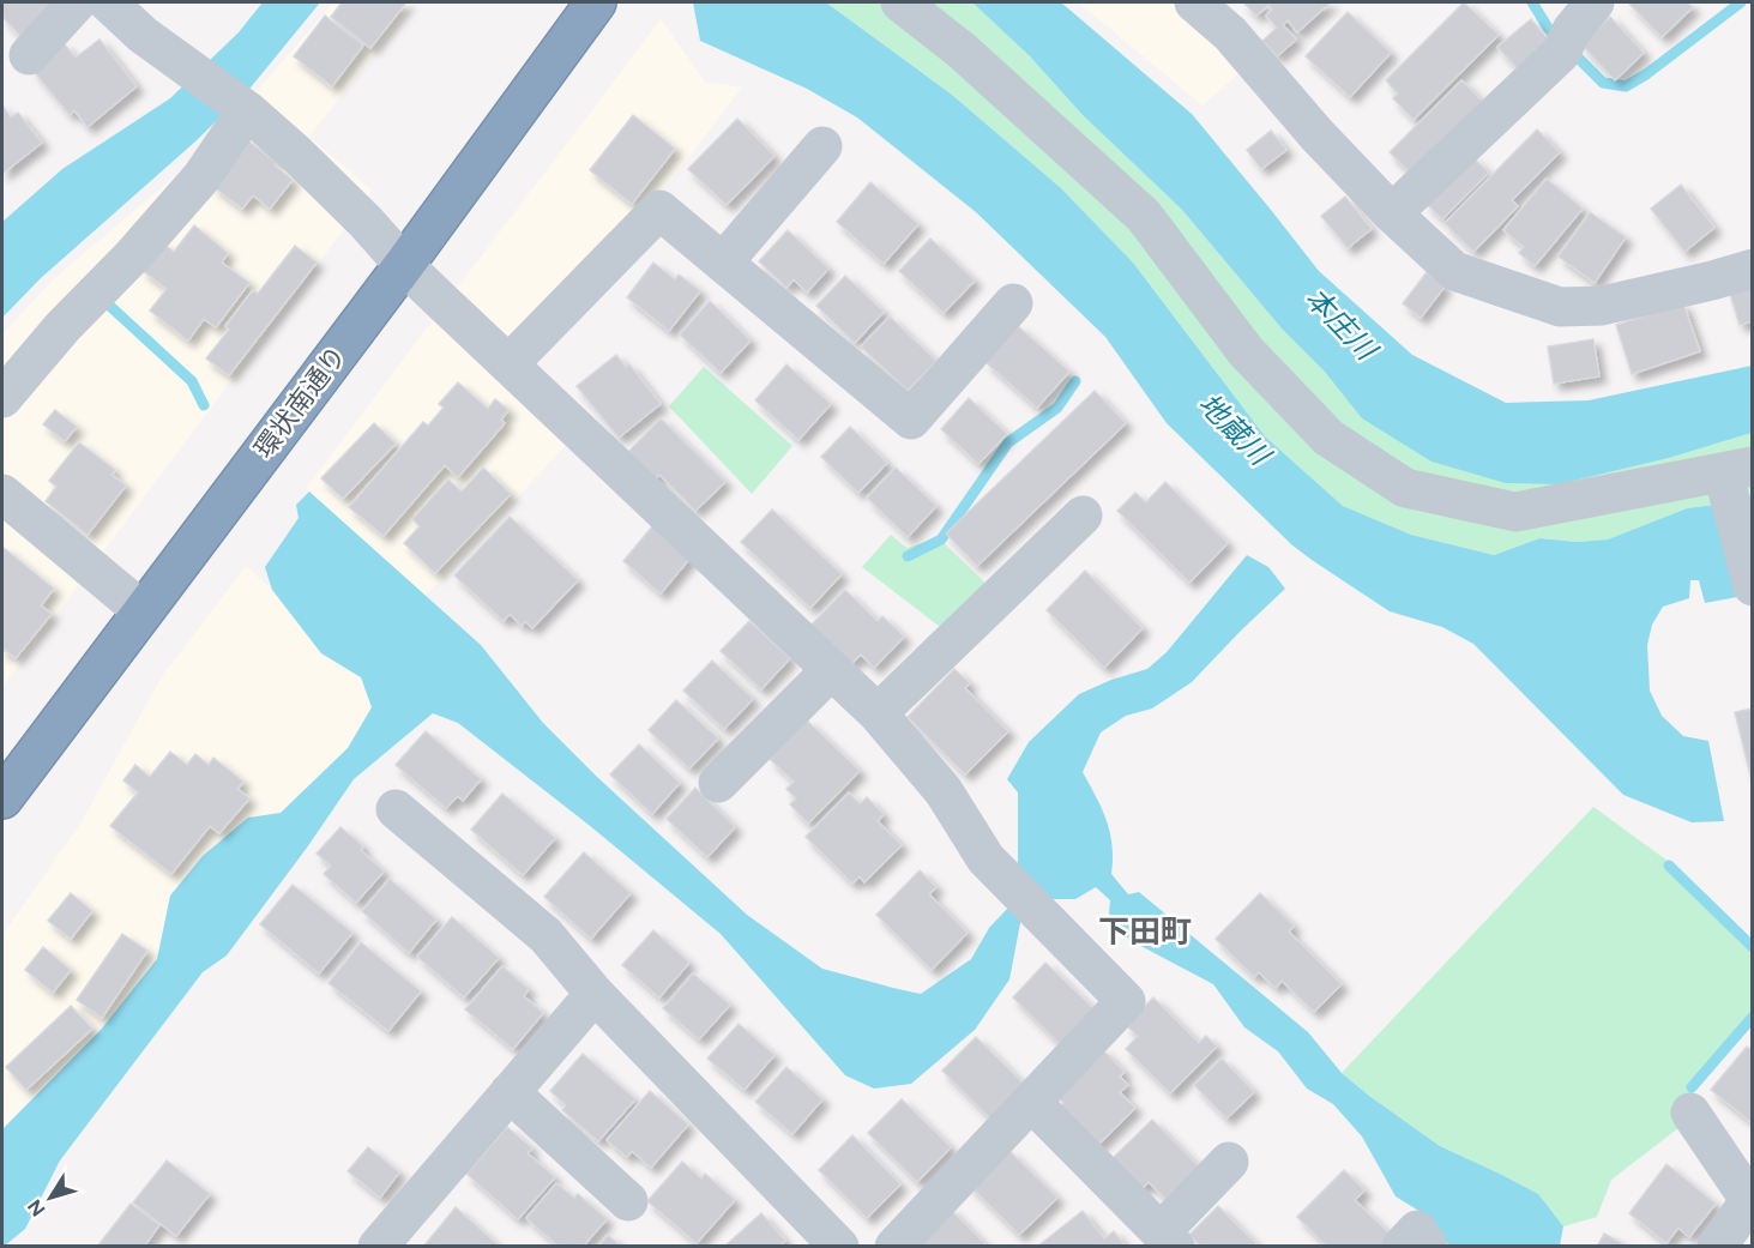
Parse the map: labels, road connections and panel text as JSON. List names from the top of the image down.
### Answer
{
  "streets": {
    "highway": ["環状南通り"]
  },
  "districts": ["下田町"],
  "water": ["本庄川", "地蔵川"],
  "north": "bottom left"
}
